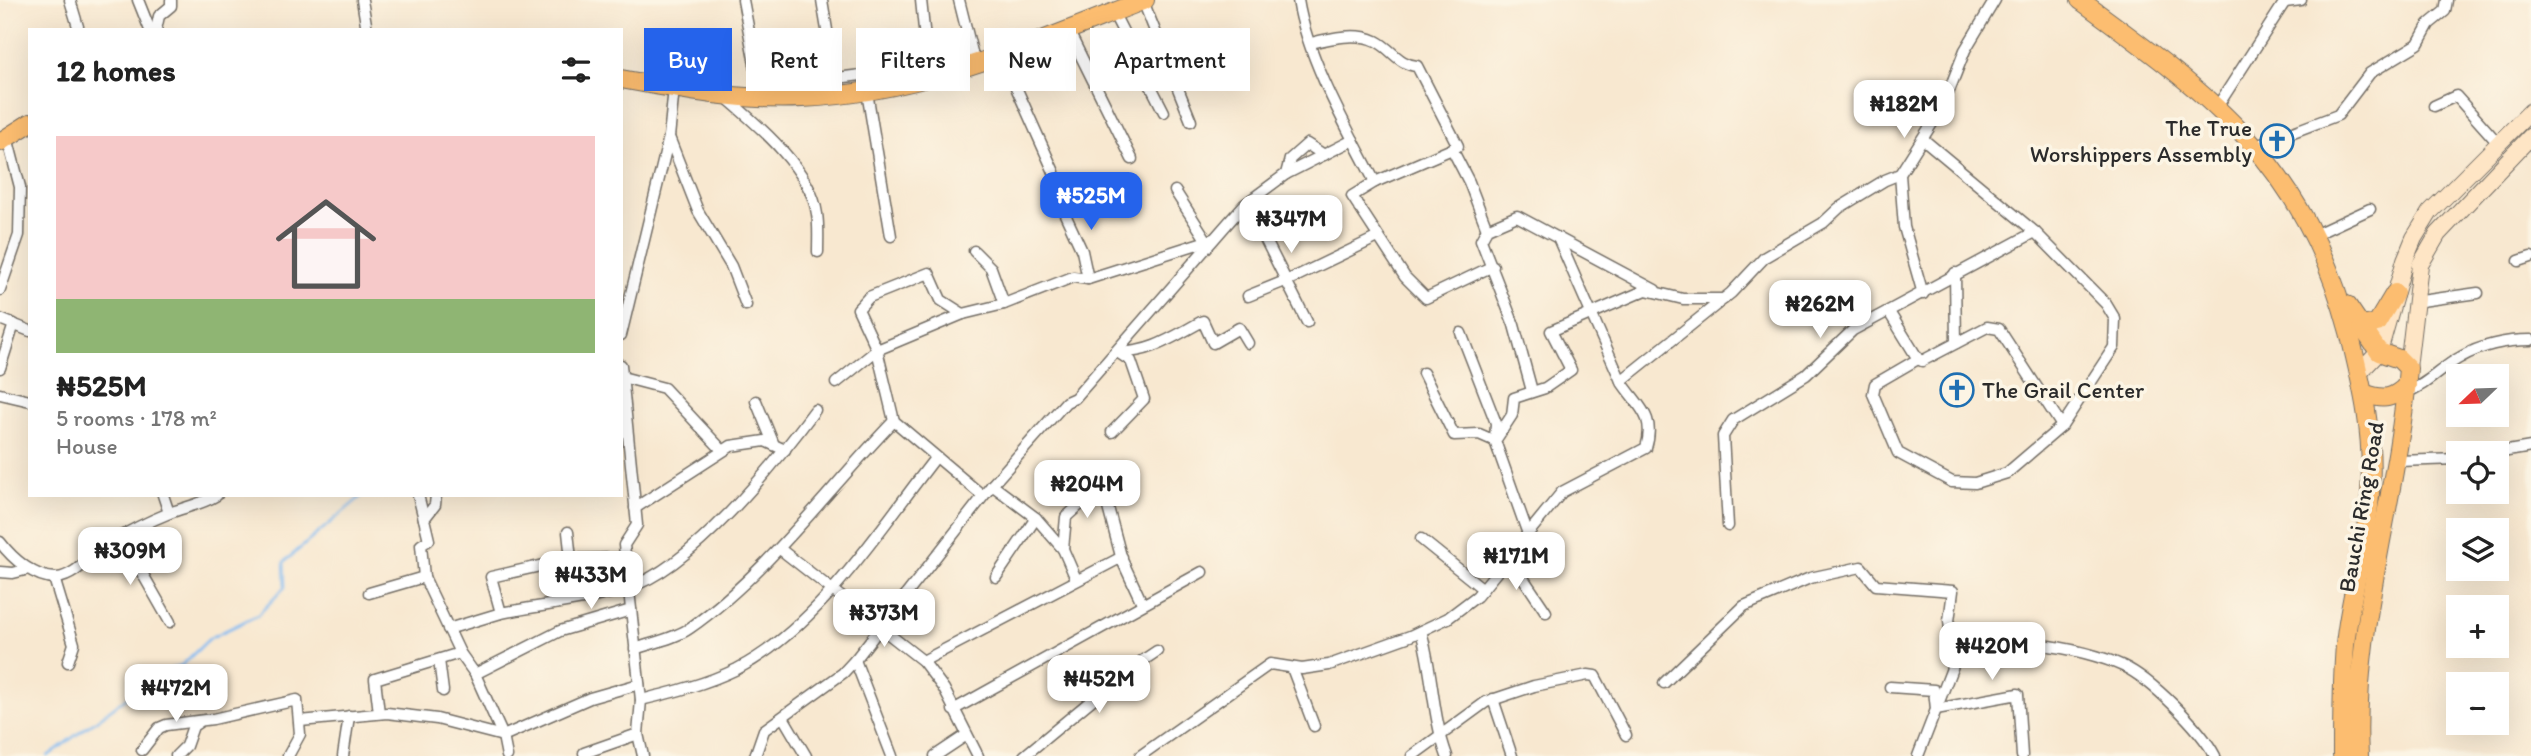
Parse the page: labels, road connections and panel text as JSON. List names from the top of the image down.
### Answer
{
  "streets": {
    "main road": ["Bauchi Ring Road"]
  },
  "places": {
    "church": ["The True Worshippers Assembly", "The Grail Center"]
  },
  "north": "bottom left",
  "page": {
    "chip": [
      "Buy",
      "Rent",
      "Filters",
      "New",
      "Apartment"
    ],
    "heading": "12 homes",
    "price": [
      "₦182M",
      "₦525M",
      "₦347M",
      "₦262M",
      "₦204M",
      "₦309M",
      "₦171M",
      "₦433M",
      "₦373M",
      "₦420M",
      "₦452M",
      "₦472M"
    ],
    "list": [
      {
        "name": "₦525M",
        "note": "5 rooms · 178 m² · House"
      }
    ],
    "map_buttons": ["+", "−"]
  }
}
